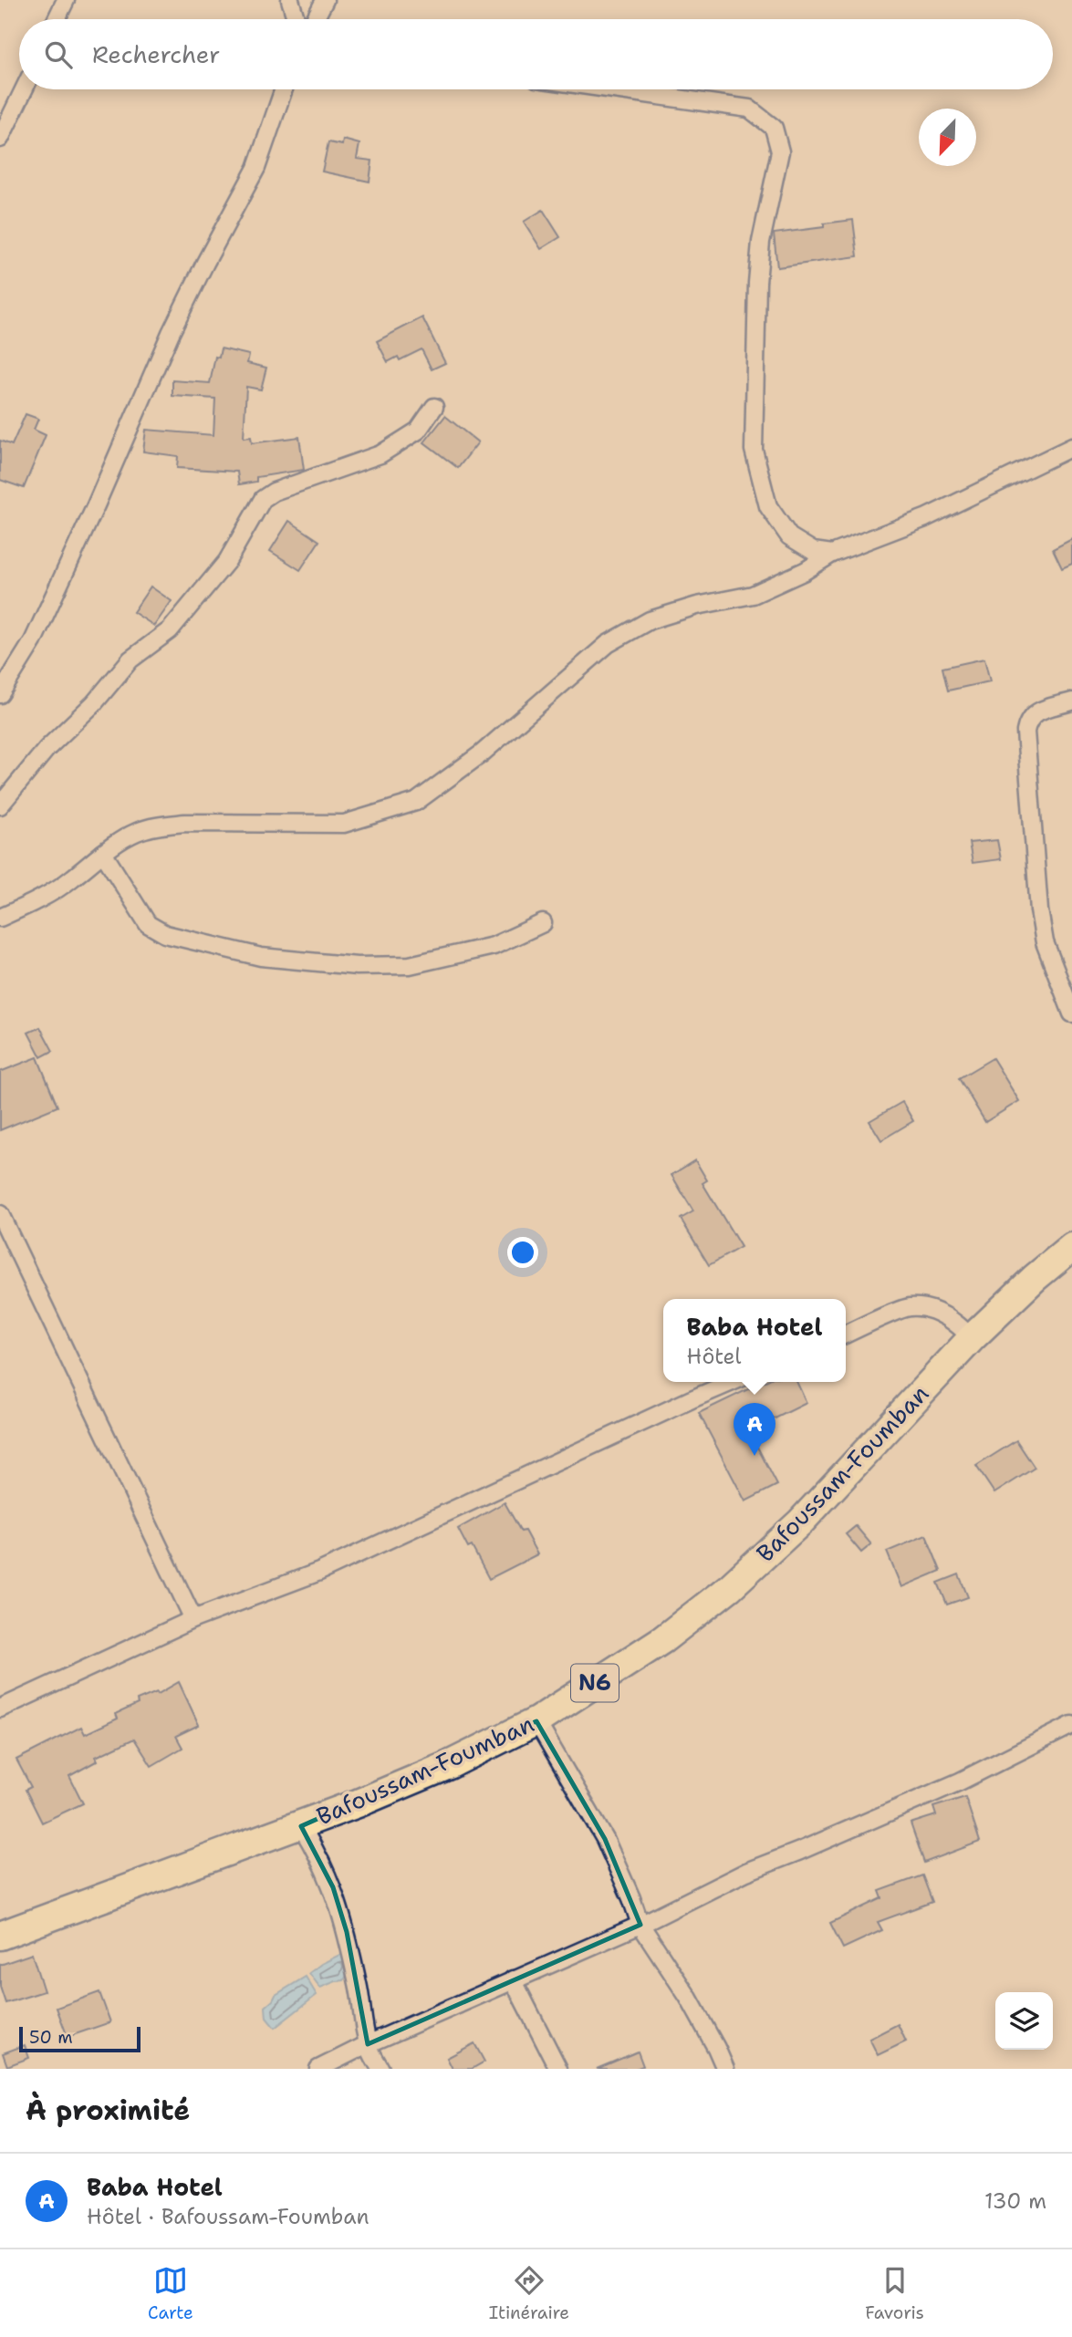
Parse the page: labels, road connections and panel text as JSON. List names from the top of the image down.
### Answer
{
  "streets": {
    "highway": ["Bafoussam-Foumban", "N6"]
  },
  "scale_bar": "50 m",
  "north": "bottom left",
  "page": {
    "search": "Rechercher",
    "popup": ["Baba Hotel", "Hôtel"],
    "pins": "A",
    "scale": "50 m",
    "heading": "À proximité",
    "list": [
      {
        "mark": "A",
        "name": "Baba Hotel",
        "note": "Hôtel · Bafoussam-Foumban",
        "value": "130 m"
      }
    ],
    "nav": ["Carte", "Itinéraire", "Favoris"]
  }
}
